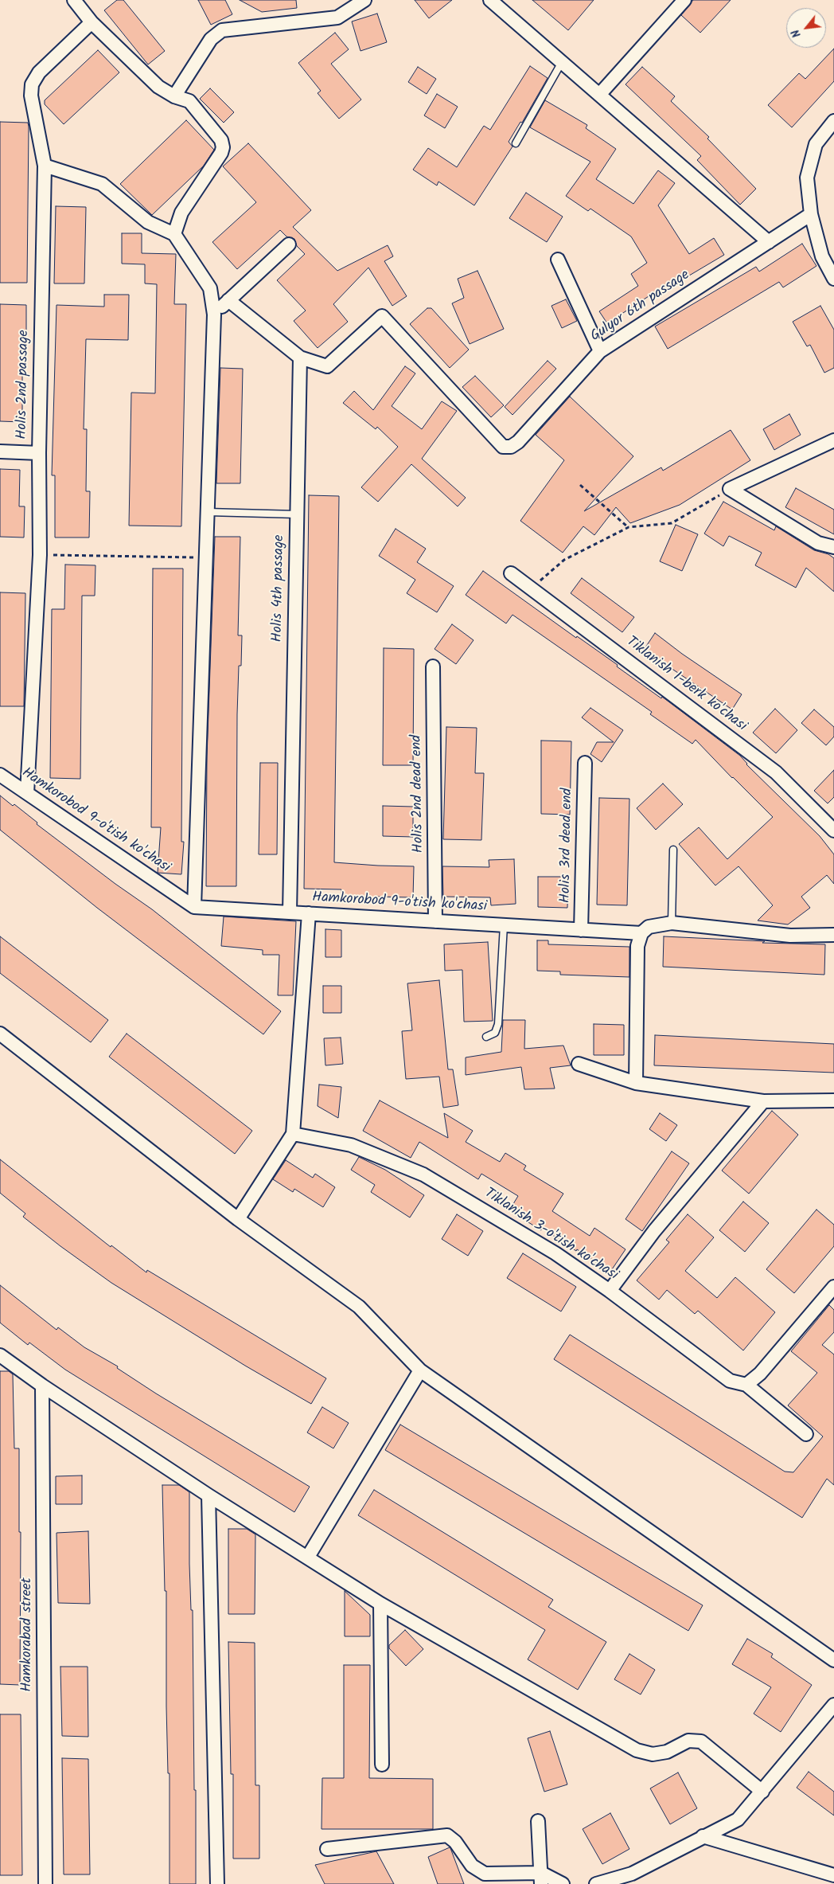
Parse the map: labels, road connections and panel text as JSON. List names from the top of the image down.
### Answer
{
  "streets": {
    "street": [
      "Gulyor 6th passage",
      "Holis 2nd passage",
      "Holis 4th passage",
      "Tiklanish 1-berk ko'chasi",
      "Holis 2nd dead end",
      "Hamkorobod 9-o'tish ko'chasi",
      "Holis 3rd dead end",
      "Tiklanish 3-o'tish ko'chasi",
      "Hamkorabad street"
    ]
  },
  "crossings": [
    ["Gulyor 6th passage", "Holis 4th passage"],
    ["Holis 2nd passage", "Hamkorobod 9-o'tish ko'chasi"],
    ["Holis 4th passage", "Hamkorobod 9-o'tish ko'chasi"],
    ["Holis 2nd dead end", "Hamkorobod 9-o'tish ko'chasi"],
    ["Hamkorobod 9-o'tish ko'chasi", "Holis 3rd dead end"]
  ],
  "north": "bottom left"
}
